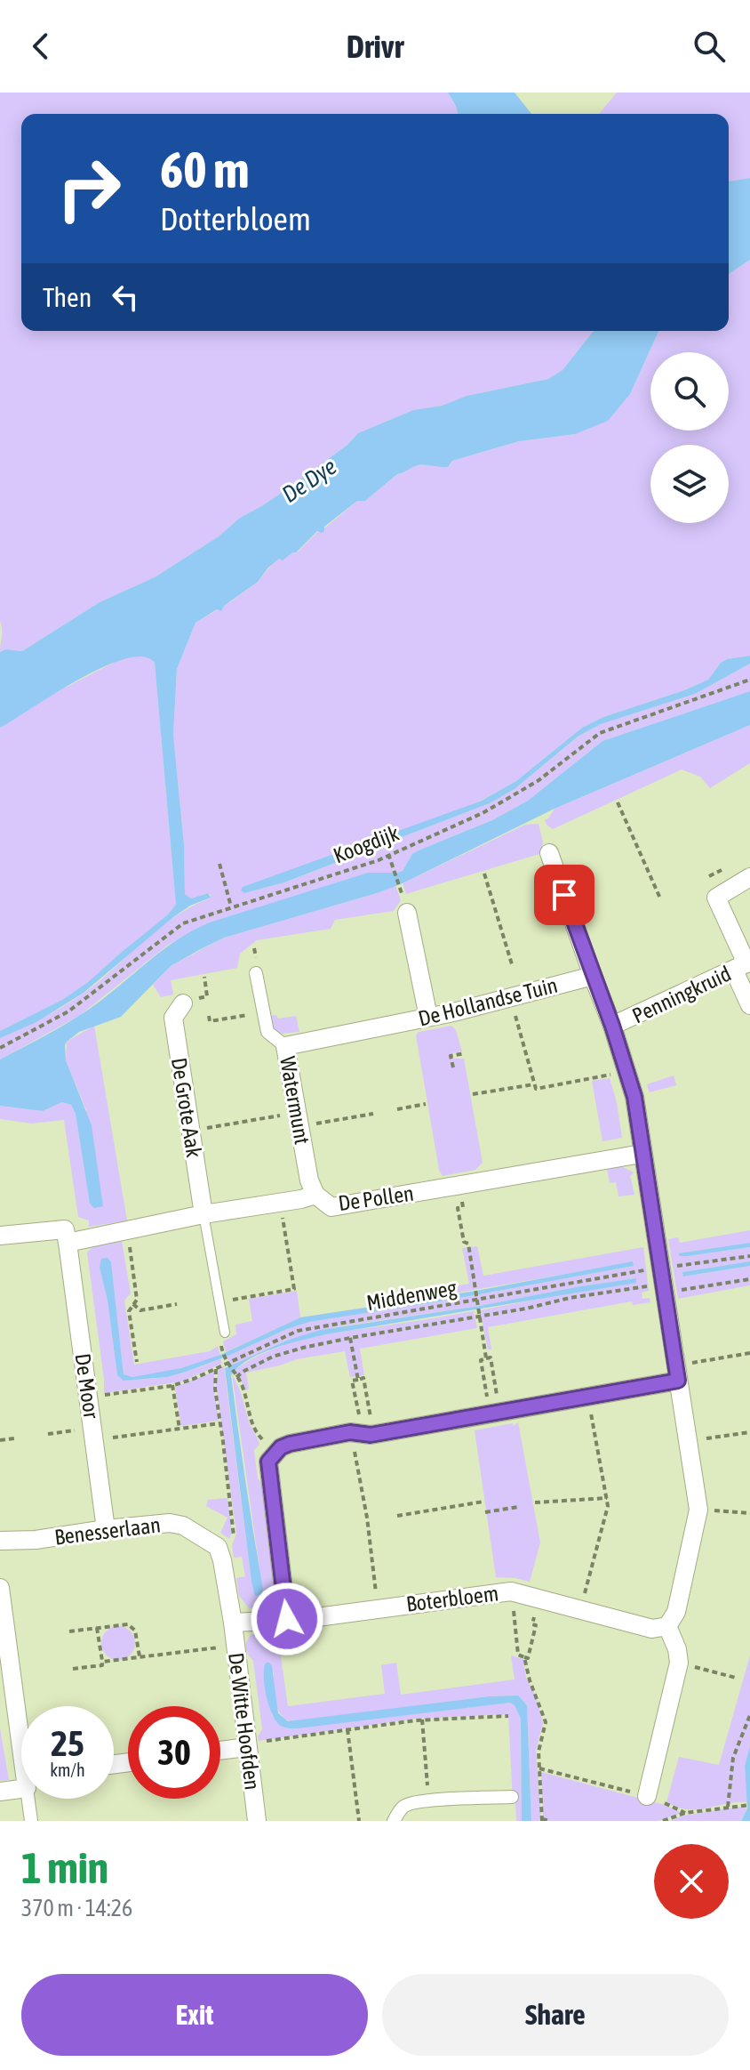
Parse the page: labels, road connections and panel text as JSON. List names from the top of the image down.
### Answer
{
  "streets": {
    "street": [
      "Penningkruid",
      "De Hollandse Tuin",
      "Watermunt",
      "De Grote Aak",
      "De Pollen",
      "De Moor",
      "Benesserlaan",
      "Boterbloem",
      "De Witte Hoofden"
    ],
    "path": ["Koogdijk", "Middenweg"]
  },
  "crossings": [
    ["De Hollandse Tuin", "Watermunt"],
    ["Watermunt", "De Pollen"],
    ["De Grote Aak", "De Pollen"],
    ["De Pollen", "De Moor"],
    ["Middenweg", "De Moor"],
    ["De Moor", "Benesserlaan"],
    ["Boterbloem", "De Witte Hoofden"]
  ],
  "water": ["De Dye"],
  "page": {
    "header": "Drivr",
    "turn": ["60 m", "Dotterbloem"],
    "then": "Then",
    "speed": "25 km/h",
    "limit": "30",
    "heading": ["1 min", "370 m · 14:26"],
    "buttons": ["Exit", "Share"]
  }
}
